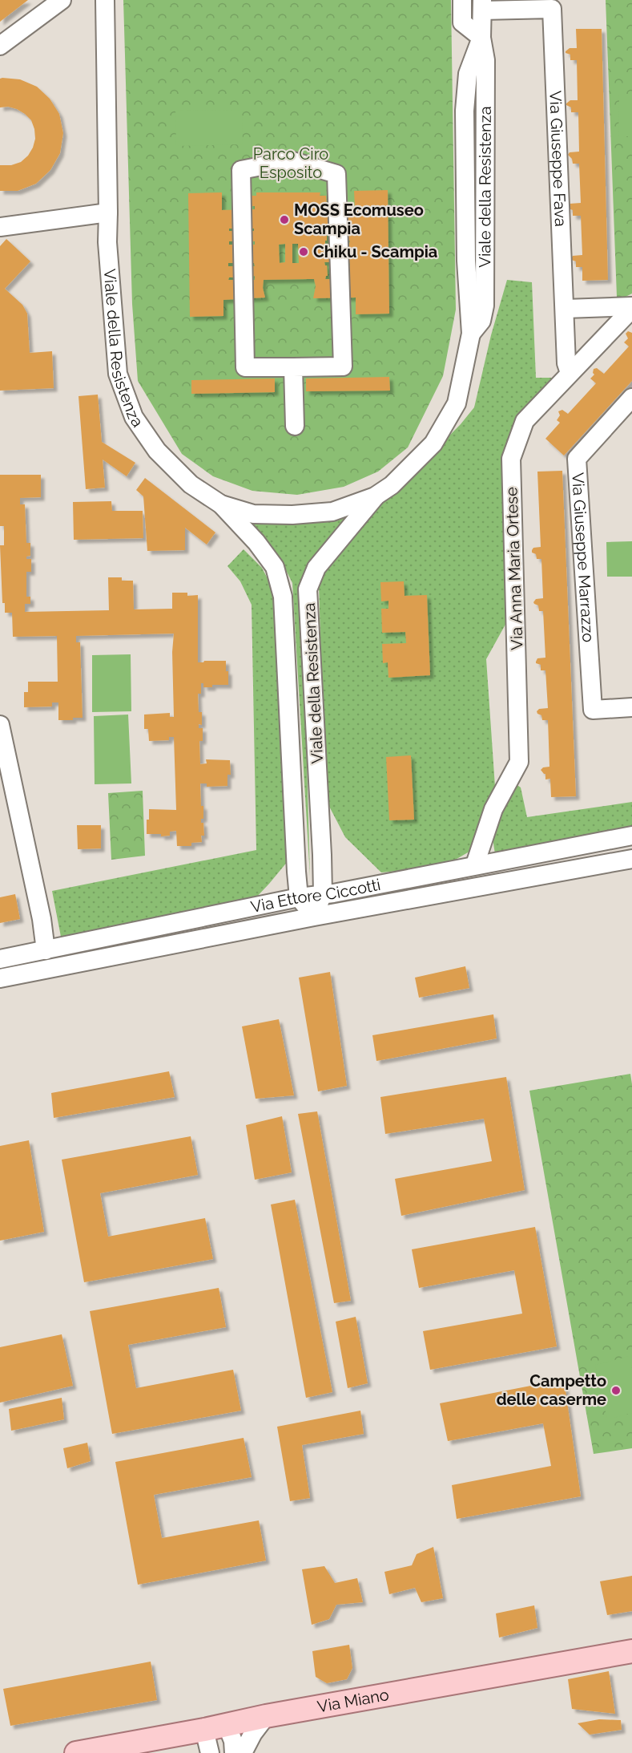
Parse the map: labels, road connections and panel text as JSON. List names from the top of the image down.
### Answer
{
  "streets": {
    "main road": ["Via Miano"],
    "street": [
      "Via Giuseppe Fava",
      "Viale della Resistenza",
      "Via Giuseppe Marrazzo",
      "Via Anna Maria Ortese",
      "Via Ettore Ciccotti"
    ]
  },
  "crossings": [
    ["Via Giuseppe Fava", "Viale della Resistenza"],
    ["Via Giuseppe Fava", "Via Anna Maria Ortese"],
    ["Viale della Resistenza", "Via Ettore Ciccotti"],
    ["Via Anna Maria Ortese", "Via Ettore Ciccotti"]
  ],
  "parks": ["Parco Ciro Esposito"],
  "places": ["MOSS Ecomuseo Scampia", "Chiku - Scampia", "Campetto delle caserme"]
}
